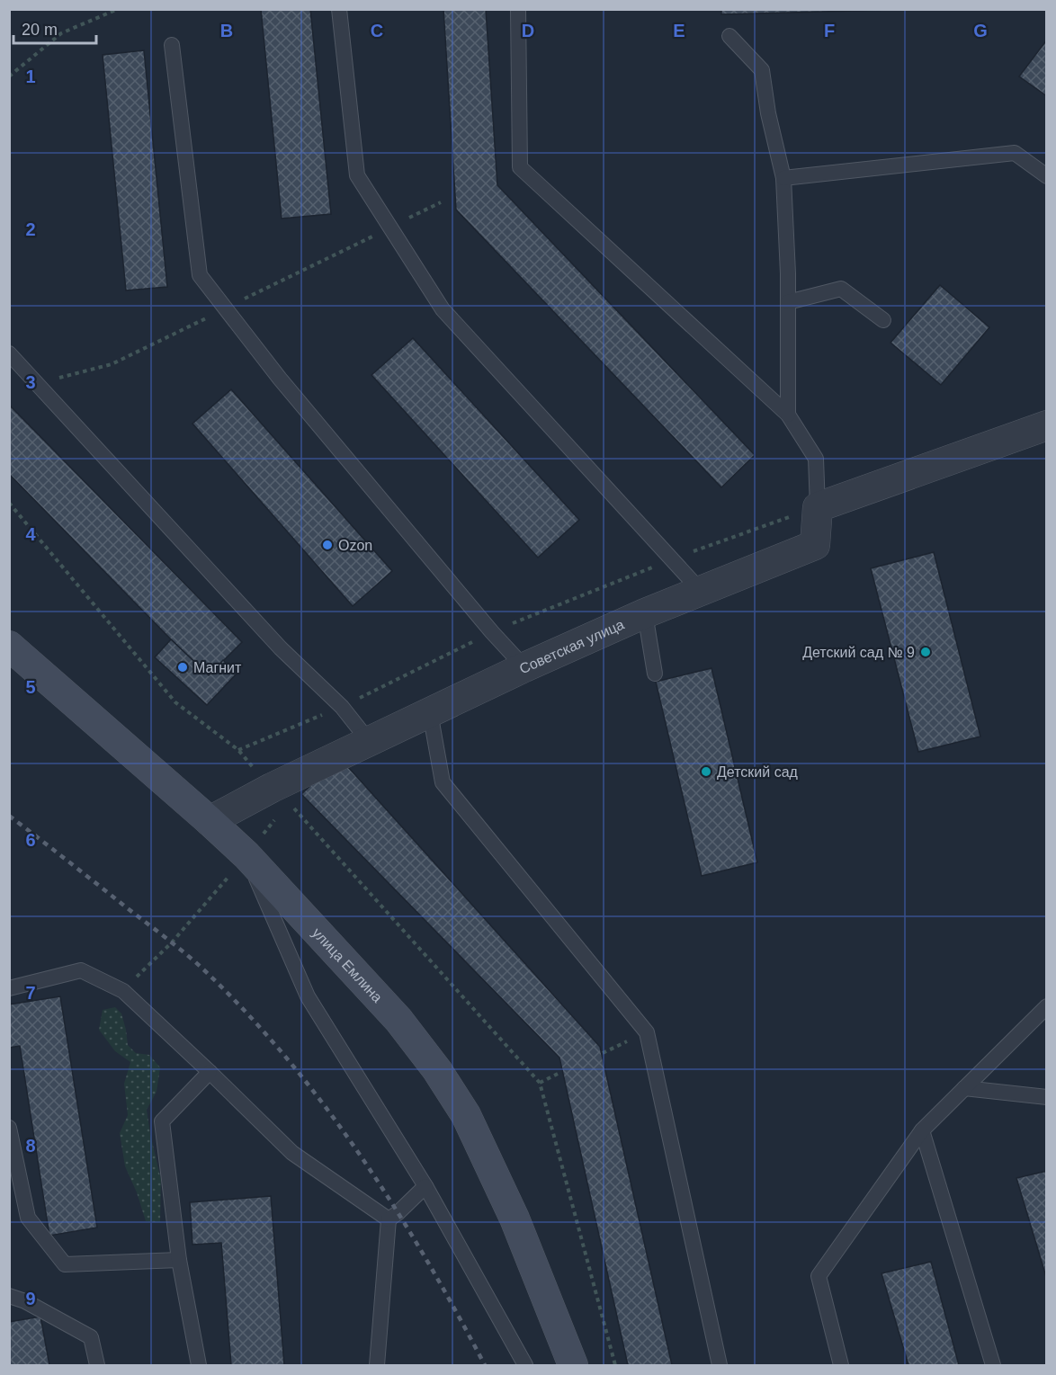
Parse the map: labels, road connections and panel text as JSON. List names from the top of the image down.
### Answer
{
  "streets": {
    "street": ["Советская улица", "улица Емлина"]
  },
  "crossings": [
    ["Советская улица", "улица Емлина"]
  ],
  "places": [
    "Ozon",
    "Детский сад № 9",
    "Магнит",
    "Детский сад"
  ],
  "scale_bar": "20 m",
  "grid": {
    "columns": [
      "B",
      "C",
      "D",
      "E",
      "F",
      "G"
    ],
    "rows": [
      "1",
      "2",
      "3",
      "4",
      "5",
      "6",
      "7",
      "8",
      "9"
    ]
  }
}
